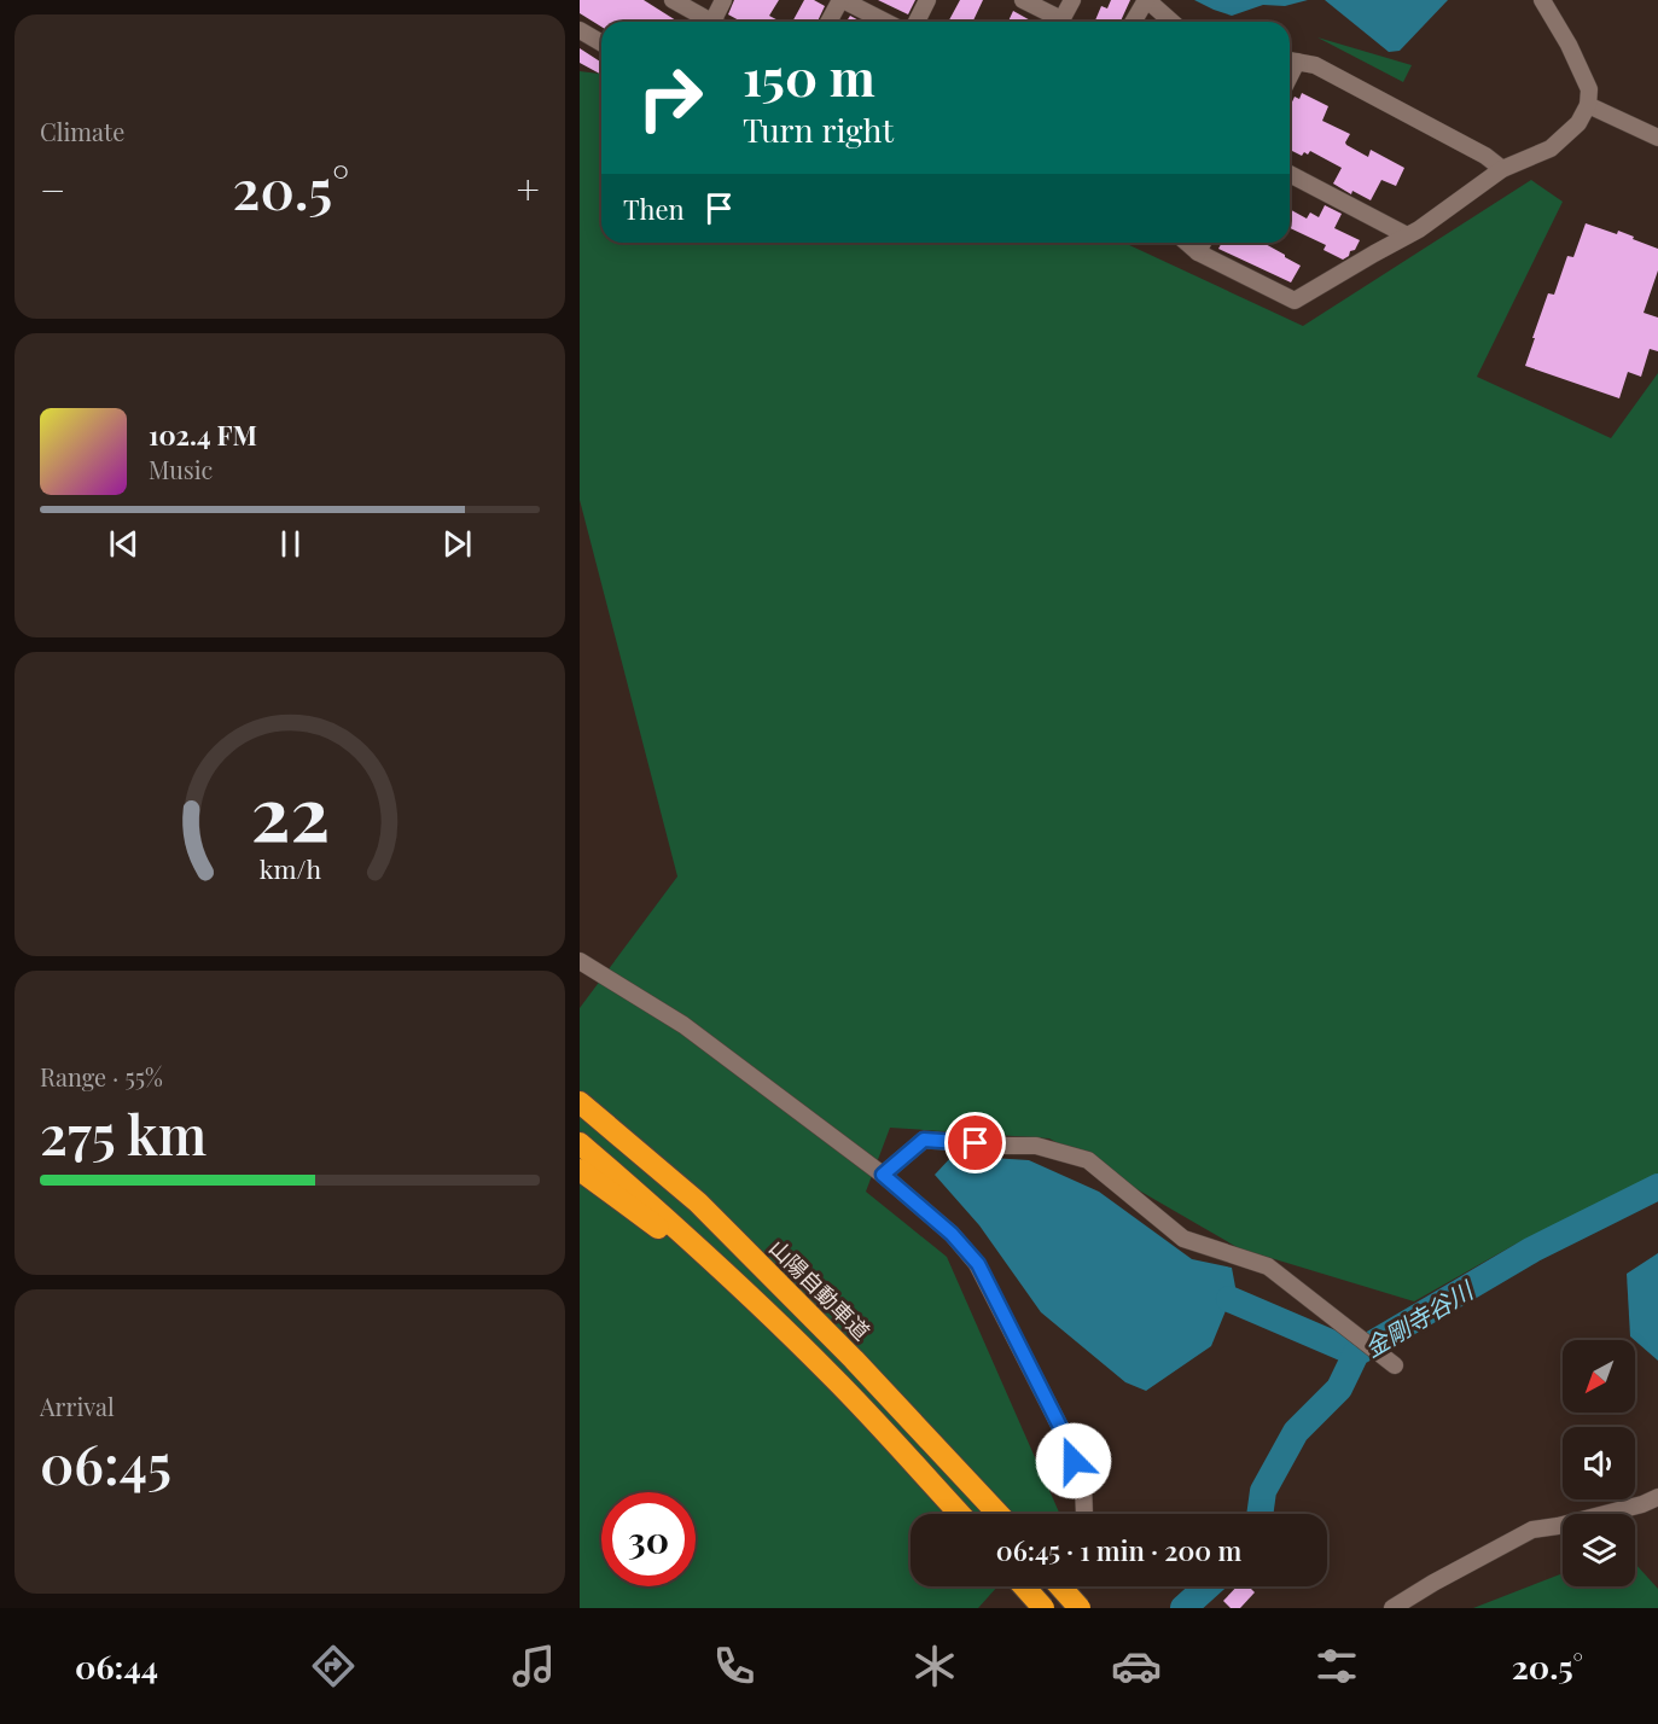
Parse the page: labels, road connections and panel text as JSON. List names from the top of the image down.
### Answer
{
  "streets": {
    "highway": ["山陽自動車道"]
  },
  "water": ["金剛寺谷川"],
  "north": "bottom left",
  "page": {
    "tile": [
      "Climate",
      ["Range · 55%", "275 km"],
      ["Arrival", "06:45"]
    ],
    "turn": ["150 m", "Turn right"],
    "heat": ["−", "20.5°", "+"],
    "then": "Then",
    "song": ["102.4 FM", "Music"],
    "limit": "30",
    "trip": "06:45 · 1 min · 200 m",
    "tabs": ["06:44", "20.5°"],
    "gauge": ["22", "km/h"]
  }
}
